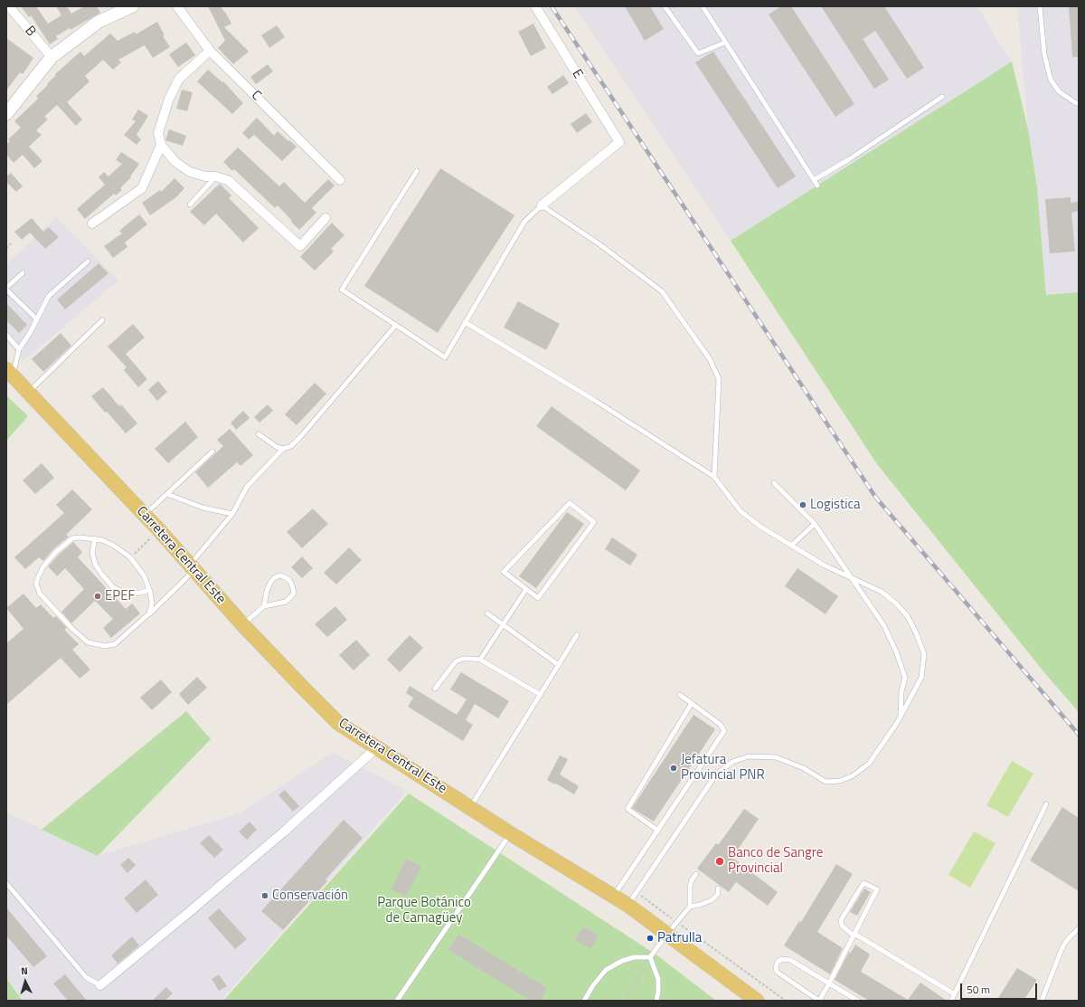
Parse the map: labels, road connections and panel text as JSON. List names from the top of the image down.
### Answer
{
  "streets": {
    "main road": ["Carretera Central Este"],
    "street": ["B", "E", "C"]
  },
  "parks": ["Parque Botánico de Camagüey"],
  "places": [
    "Logistica",
    "EPEF",
    "Jefatura Provincial PNR",
    "Banco de Sangre Provincial",
    "Conservación",
    "Patrulla"
  ],
  "scale_bar": "50 m",
  "north": "top"
}
